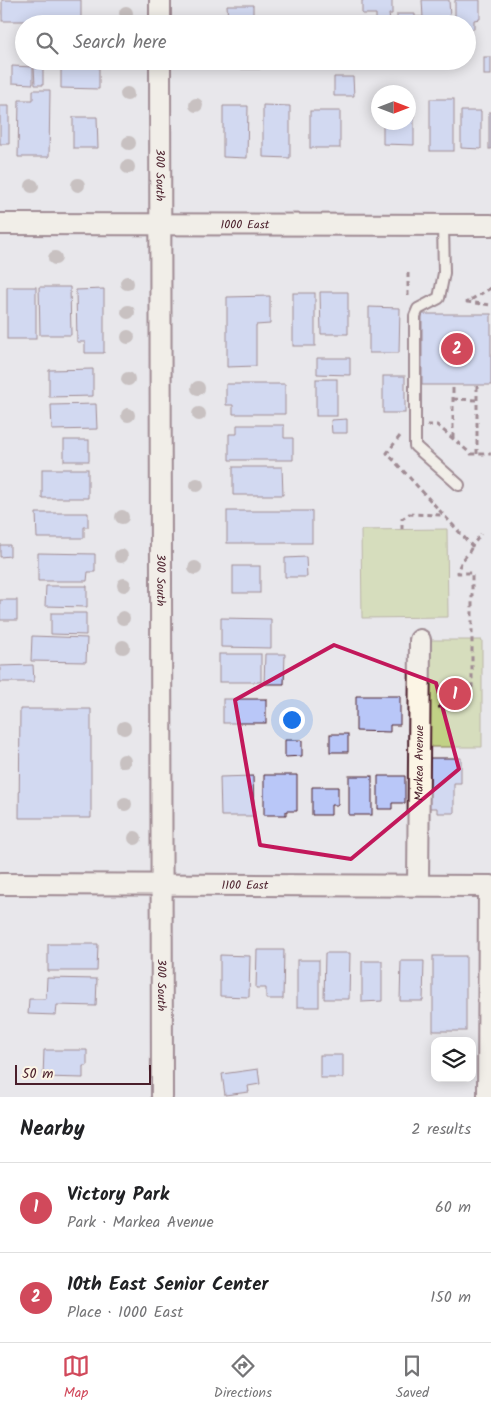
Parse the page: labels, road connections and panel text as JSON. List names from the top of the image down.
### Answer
{
  "streets": {
    "street": [
      "300 South",
      "1000 East",
      "Markea Avenue",
      "1100 East"
    ]
  },
  "crossings": [
    ["300 South", "1000 East"],
    ["300 South", "1100 East"],
    ["Markea Avenue", "1100 East"]
  ],
  "scale_bar": "50 m",
  "north": "right",
  "page": {
    "search": "Search here",
    "pins": ["2", "1"],
    "scale": "50 m",
    "heading": ["Nearby", "2 results"],
    "list": [
      {
        "mark": "1",
        "name": "Victory Park",
        "note": "Park · Markea Avenue",
        "value": "60 m"
      },
      {
        "mark": "2",
        "name": "10th East Senior Center",
        "note": "Place · 1000 East",
        "value": "150 m"
      }
    ],
    "nav": ["Map", "Directions", "Saved"]
  }
}
